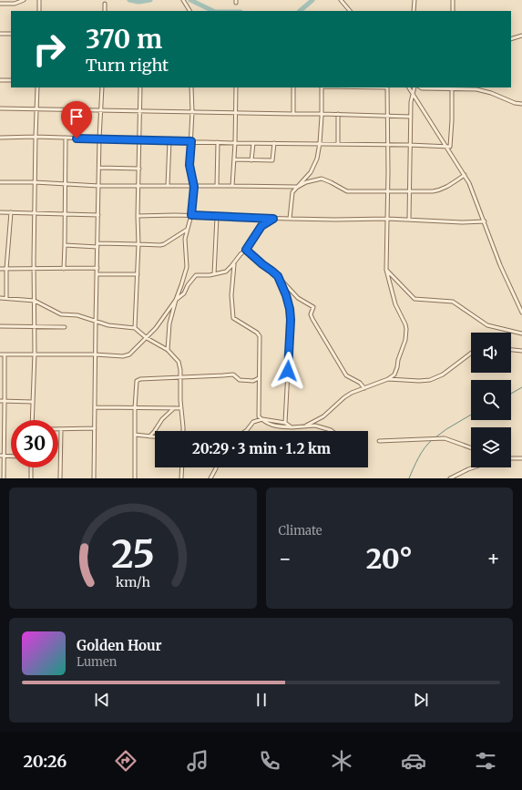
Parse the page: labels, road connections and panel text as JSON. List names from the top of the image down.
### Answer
{
  "page": {
    "turn": ["370 m", "Turn right"],
    "limit": "30",
    "trip": "20:29 · 3 min · 1.2 km",
    "tile": "Climate",
    "heat": ["−", "20°", "+"],
    "song": ["Golden Hour", "Lumen"],
    "tabs": "20:26",
    "gauge": ["25", "km/h"]
  }
}
